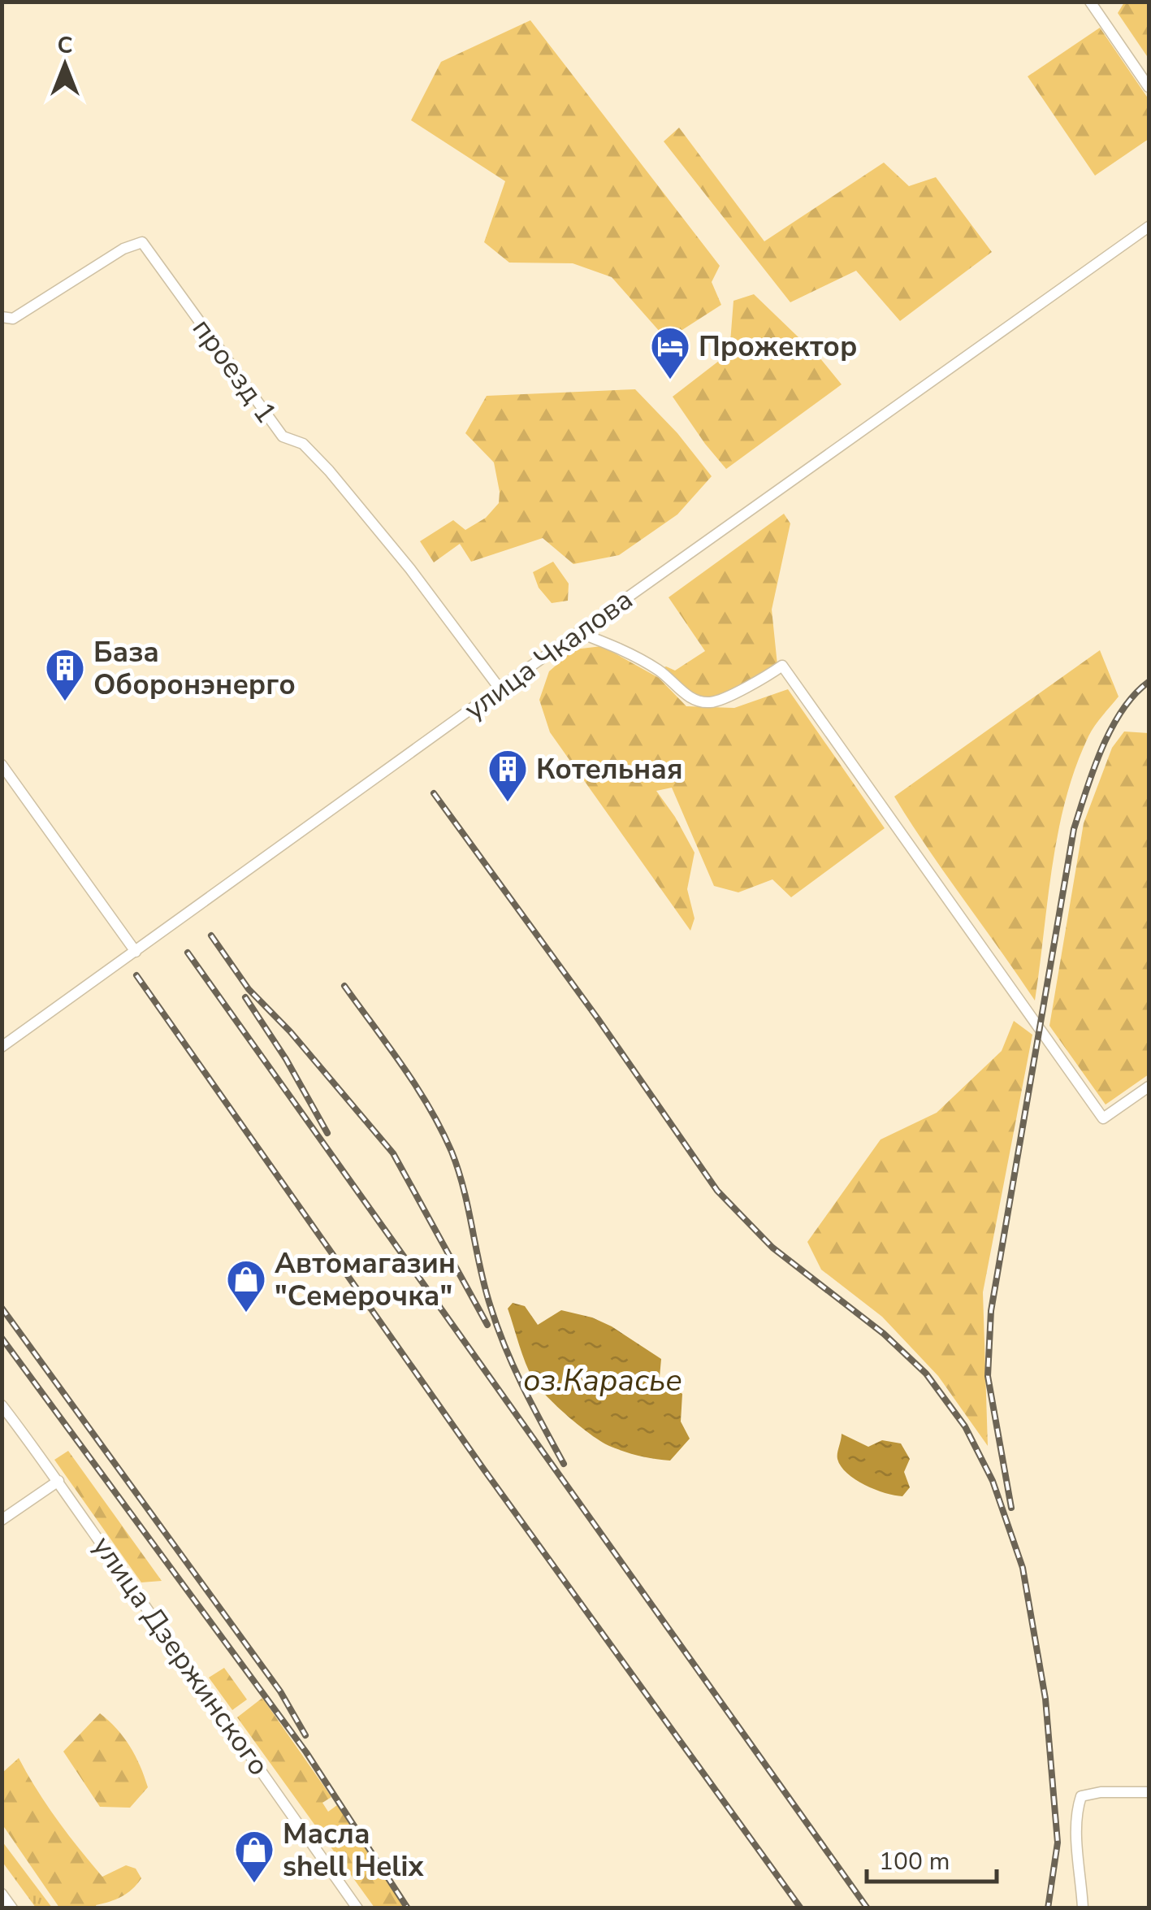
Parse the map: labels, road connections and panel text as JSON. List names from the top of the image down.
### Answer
{
  "streets": {
    "street": ["проезд 1", "улица Чкалова", "улица Дзержинского"]
  },
  "crossings": [
    ["проезд 1", "улица Чкалова"]
  ],
  "water": ["оз.Карасье"],
  "places": {
    "hotel": ["Прожектор"],
    "building": ["База Оборонэнерго", "Котельная"],
    "shop": ["Автомагазин \"Семерочка\"", "Масла shell Helix"]
  },
  "scale_bar": "100 m",
  "north": "top"
}
